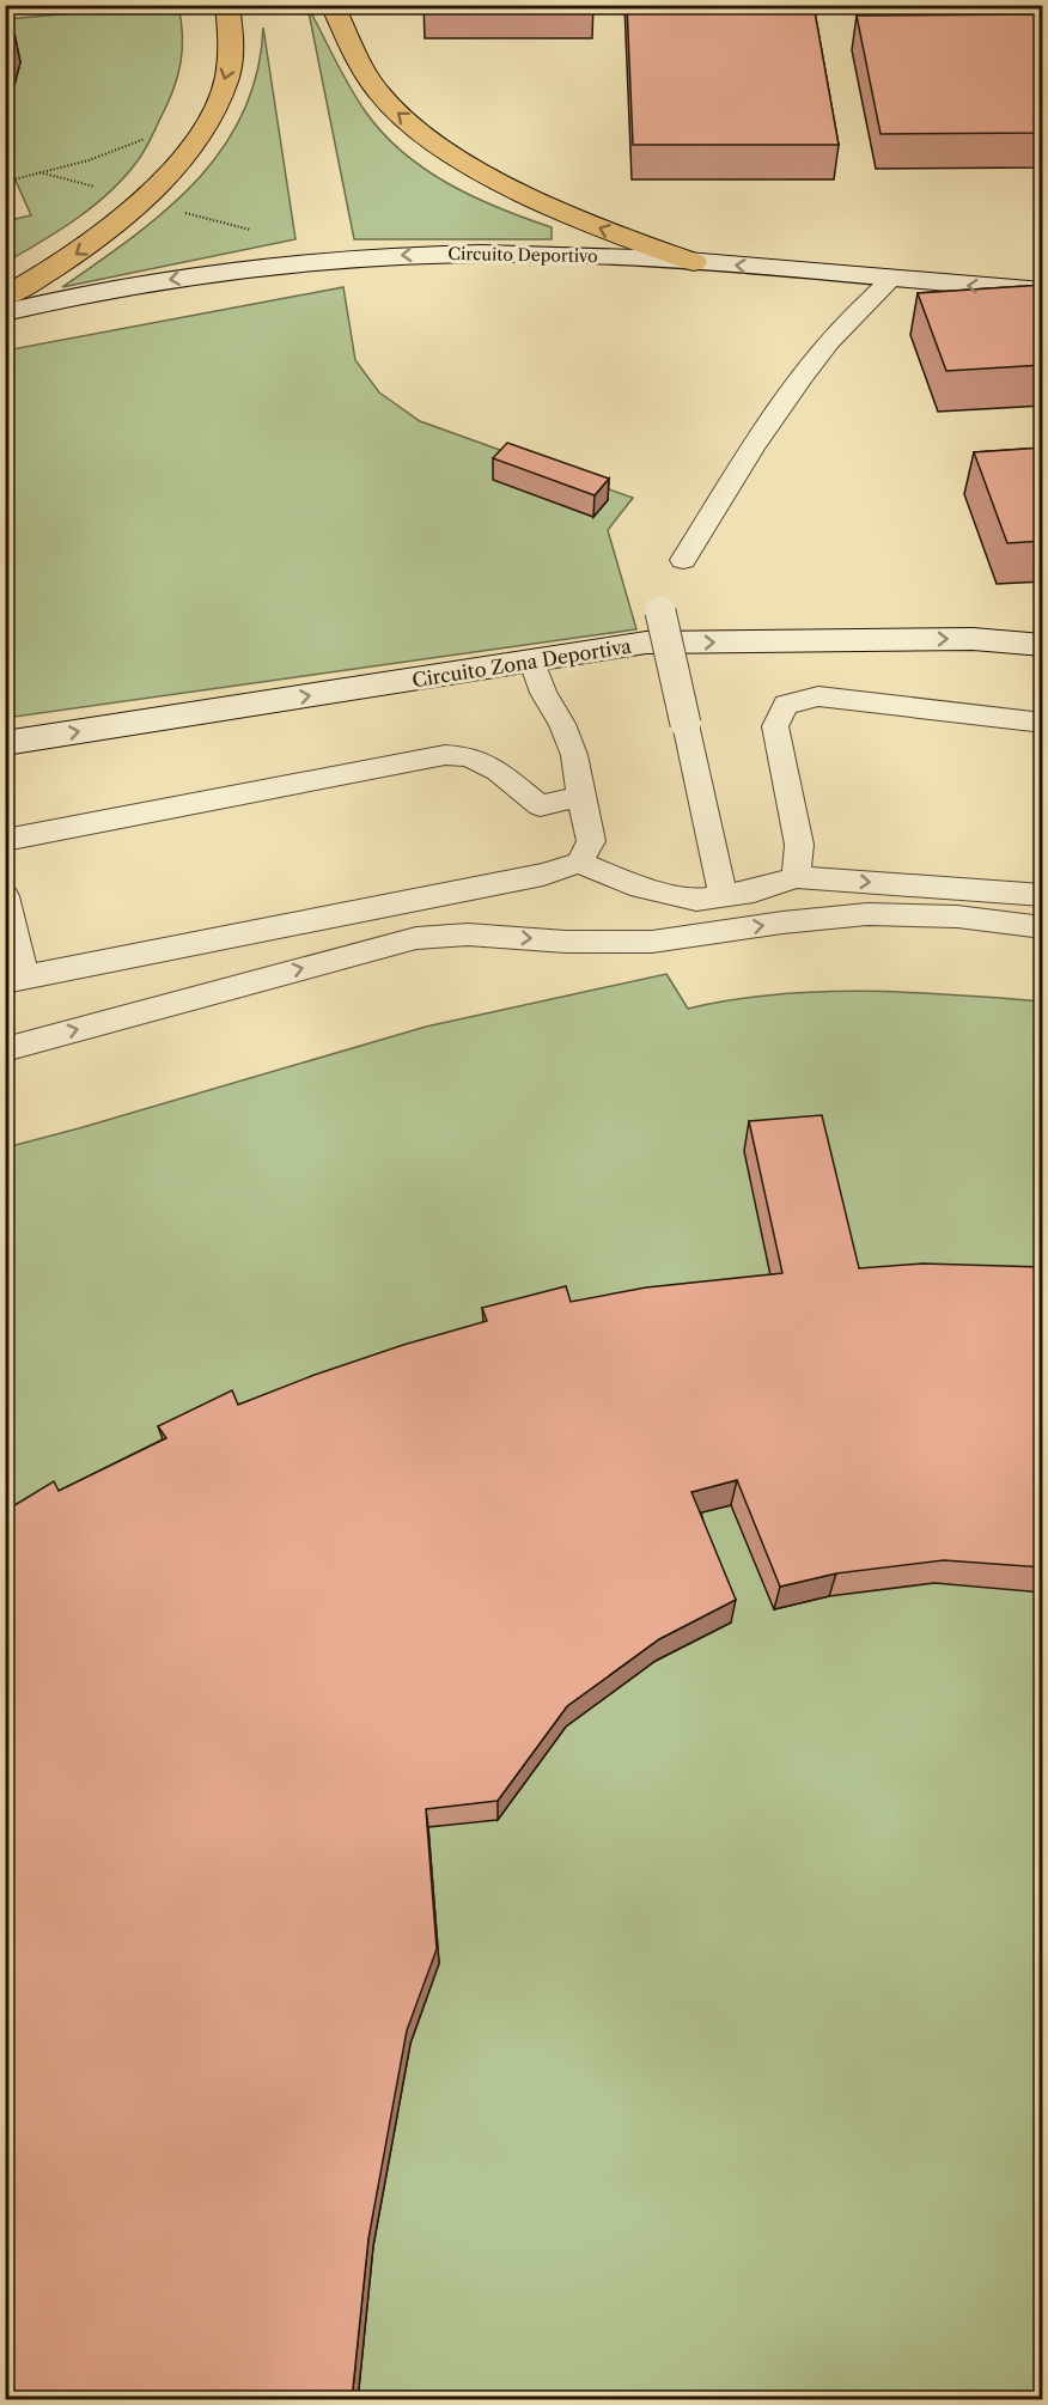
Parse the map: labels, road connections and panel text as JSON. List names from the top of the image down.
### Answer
{
  "streets": {
    "street": ["Circuito Deportivo", "Circuito Zona Deportiva"]
  },
  "one_way": ["Circuito Deportivo", "Circuito Zona Deportiva"]
}
